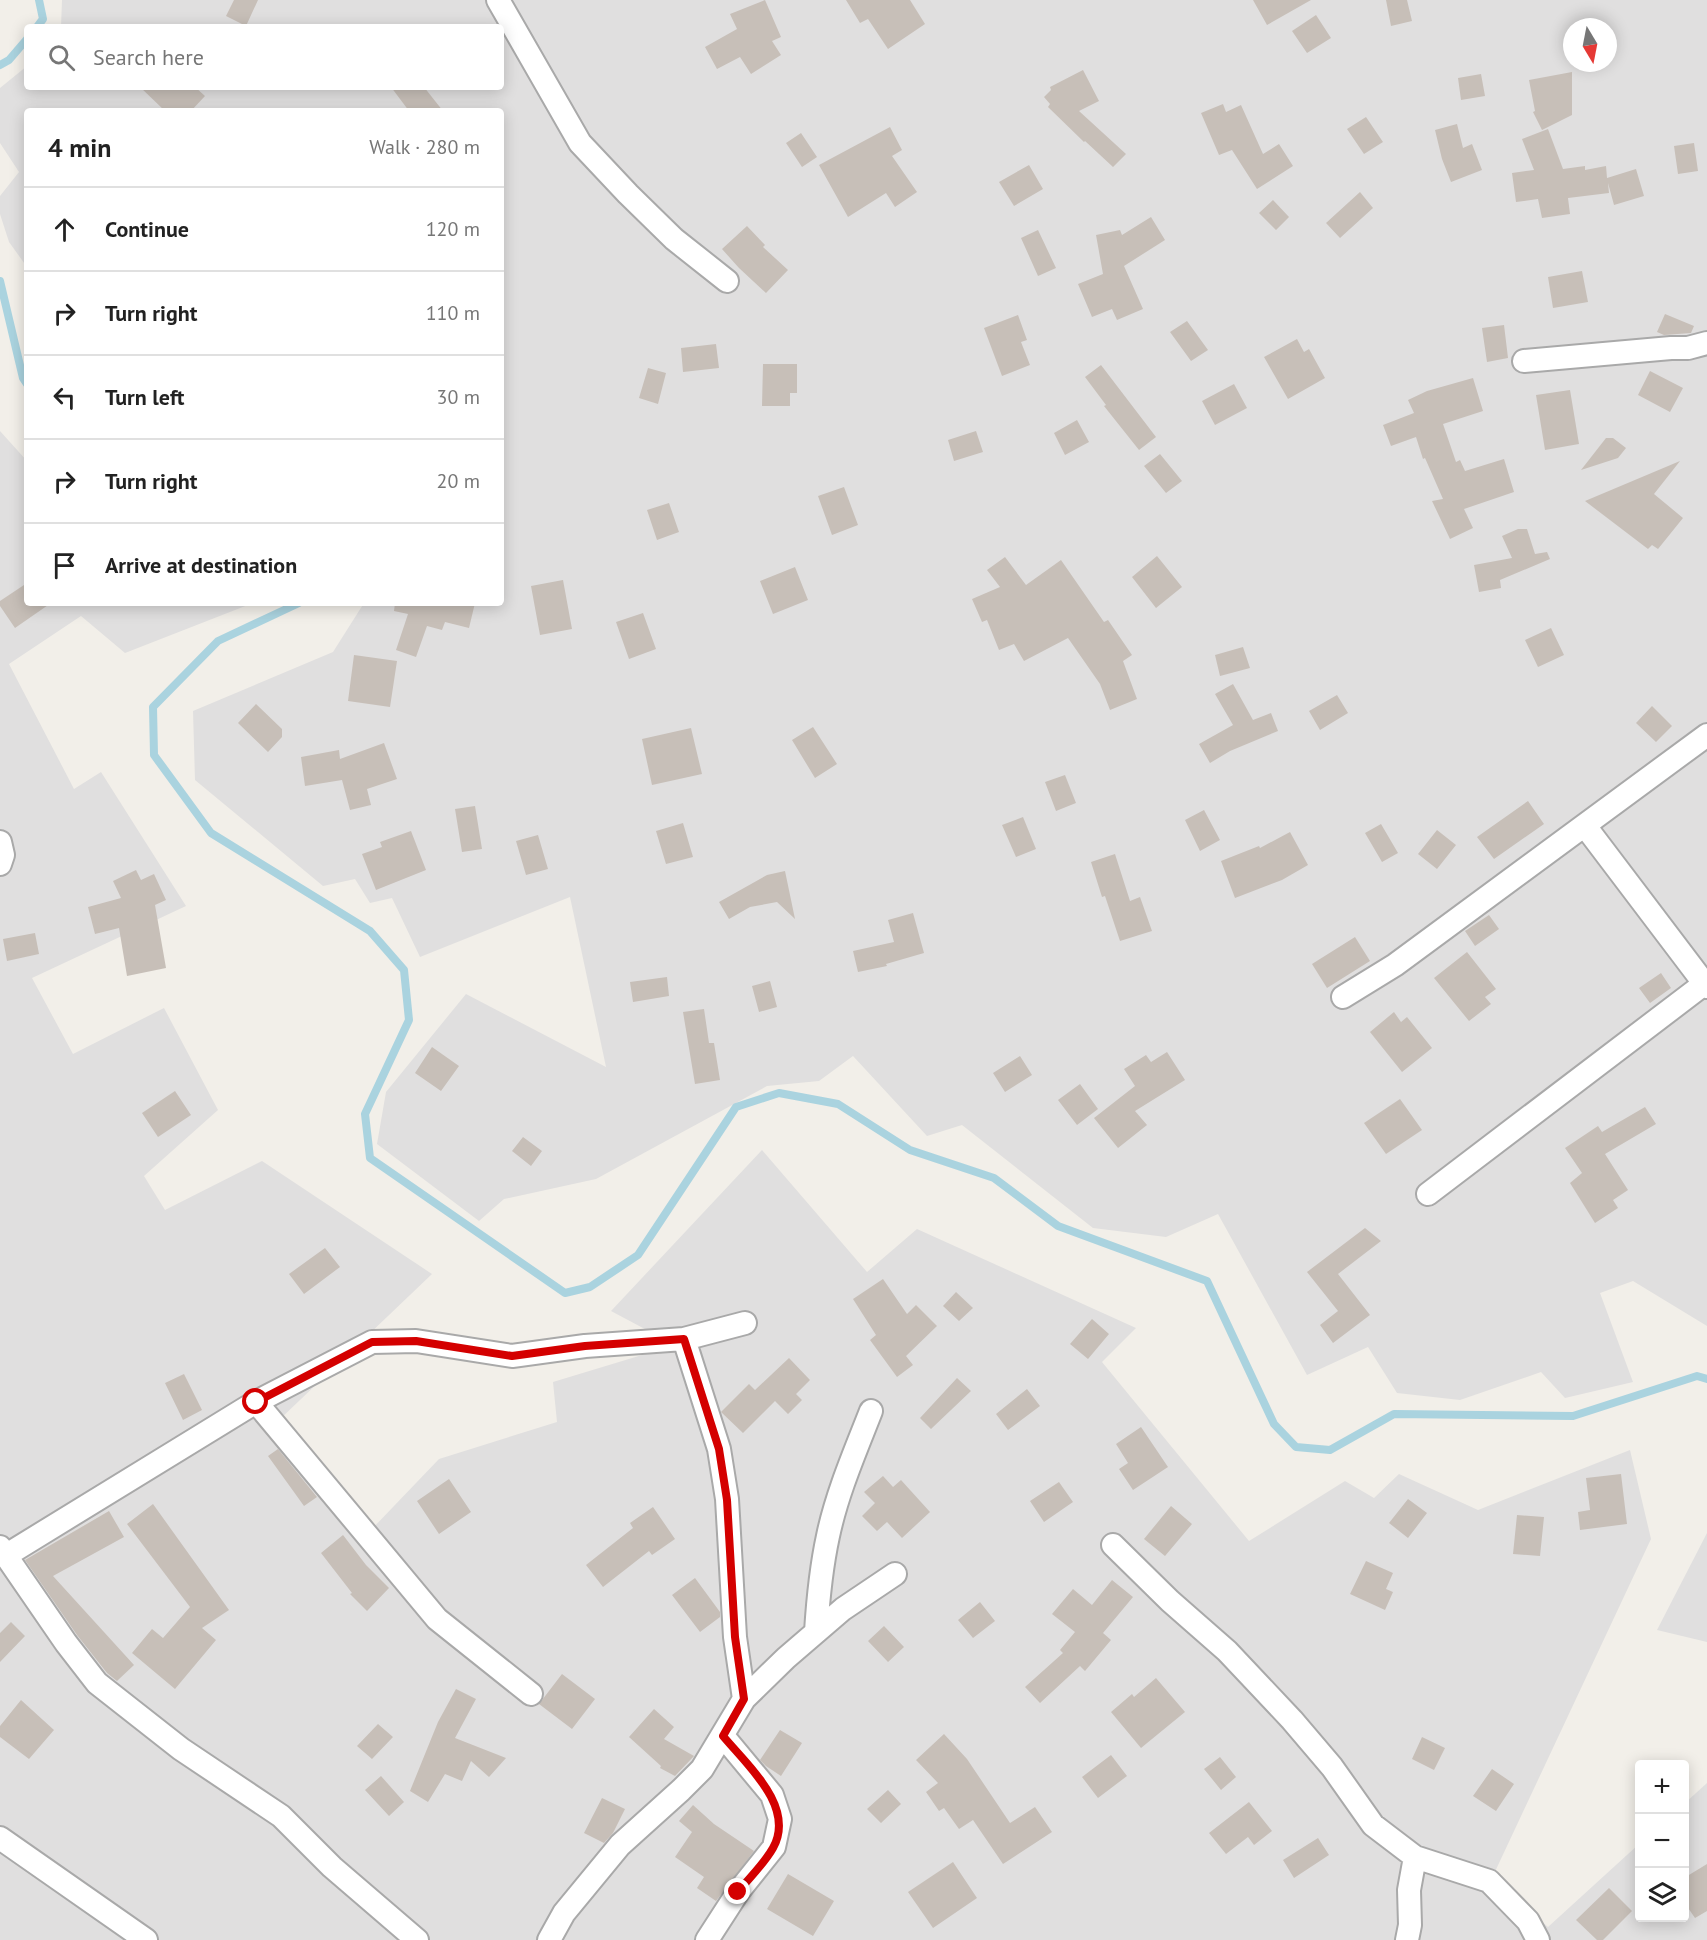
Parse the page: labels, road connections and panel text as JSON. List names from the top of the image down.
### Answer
{
  "north": "bottom",
  "page": {
    "search": "Search here",
    "heading": ["4 min", "Walk · 280 m"],
    "list": [
      ["Continue", "120 m"],
      ["Turn right", "110 m"],
      ["Turn left", "30 m"],
      ["Turn right", "20 m"],
      "Arrive at destination"
    ],
    "map_buttons": ["+", "−"]
  }
}
